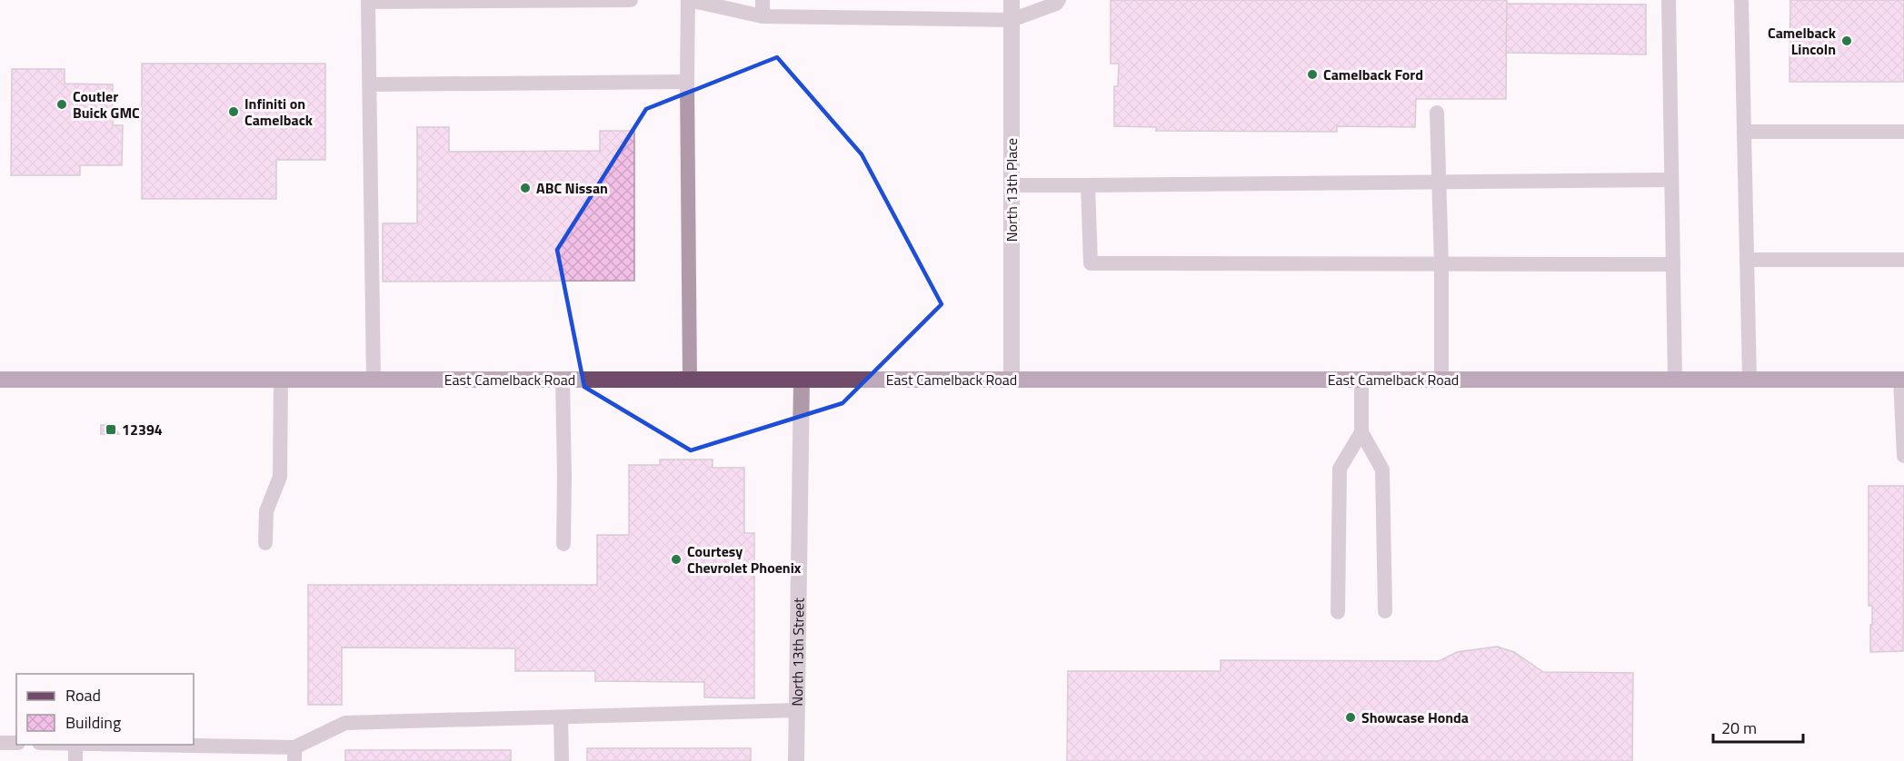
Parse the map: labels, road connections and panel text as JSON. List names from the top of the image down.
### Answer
{
  "streets": {
    "main road": ["East Camelback Road"],
    "street": ["North 13th Place", "North 13th Street"]
  },
  "crossings": [
    ["North 13th Place", "East Camelback Road"],
    ["East Camelback Road", "North 13th Street"]
  ],
  "places": {
    "other": [
      "Camelback Lincoln",
      "Camelback Ford",
      "Coutler Buick GMC",
      "Infiniti on Camelback",
      "ABC Nissan",
      "Courtesy Chevrolet Phoenix",
      "Showcase Honda"
    ],
    "transit": ["12394"]
  },
  "legend": ["Road", "Building"],
  "scale_bar": "20 m"
}
